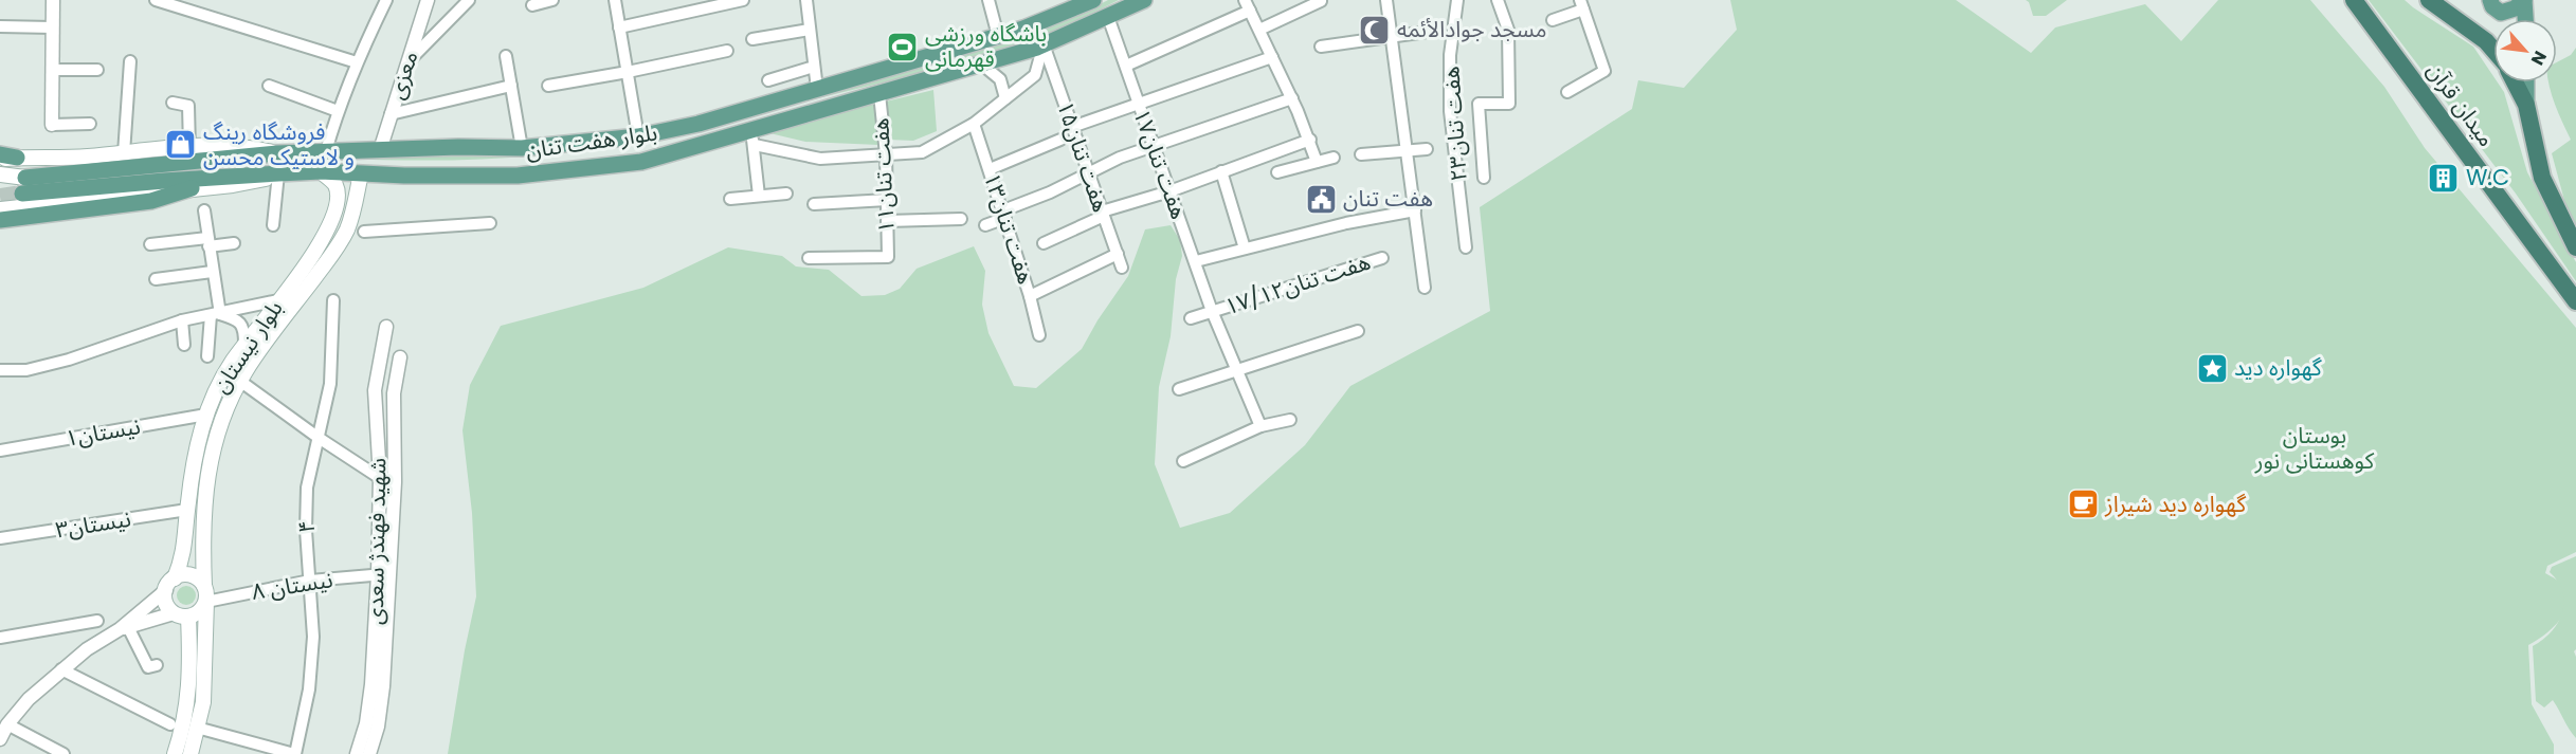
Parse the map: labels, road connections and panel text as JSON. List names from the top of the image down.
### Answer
{
  "streets": {
    "highway": ["میدان قرآن"],
    "main road": ["بلوار هفت تنان", "بلوار نیستان"],
    "street": [
      "معزی",
      "هفت تنان۲۳",
      "هفت تنان۱۵",
      "هفت تنان۱۷",
      "هفت تنان۱۱",
      "۱۳هفت تنان",
      "۱۷/۱۲هفت تنان",
      "۱نیستان",
      "۳نیستان",
      "۴",
      "شهید فهندژ سعدی",
      "نیستان ۸"
    ]
  },
  "crossings": [
    ["معزی", "بلوار هفت تنان"],
    ["بلوار هفت تنان", "هفت تنان۱۵"],
    ["بلوار هفت تنان", "هفت تنان۱۷"],
    ["بلوار هفت تنان", "هفت تنان۱۱"],
    ["بلوار هفت تنان", "بلوار نیستان"],
    ["هفت تنان۱۷", "۱۷/۱۲هفت تنان"],
    ["بلوار نیستان", "۱نیستان"],
    ["بلوار نیستان", "۳نیستان"],
    ["بلوار نیستان", "نیستان ۸"],
    ["۴", "نیستان ۸"],
    ["شهید فهندژ سعدی", "نیستان ۸"]
  ],
  "parks": ["بوستان کوهستانی نور"],
  "places": {
    "mosque": ["مسجد جوادالأئمه"],
    "sports": ["باشگاه ورزشی قهرمانی"],
    "shop": ["فروشگاه رینگ و لاستیک محسن"],
    "building": ["W.C"],
    "public building": ["هفت تنان"],
    "place": ["گهواره دید"],
    "cafe": ["گهواره دید شیراز"]
  },
  "north": "bottom right"
}
